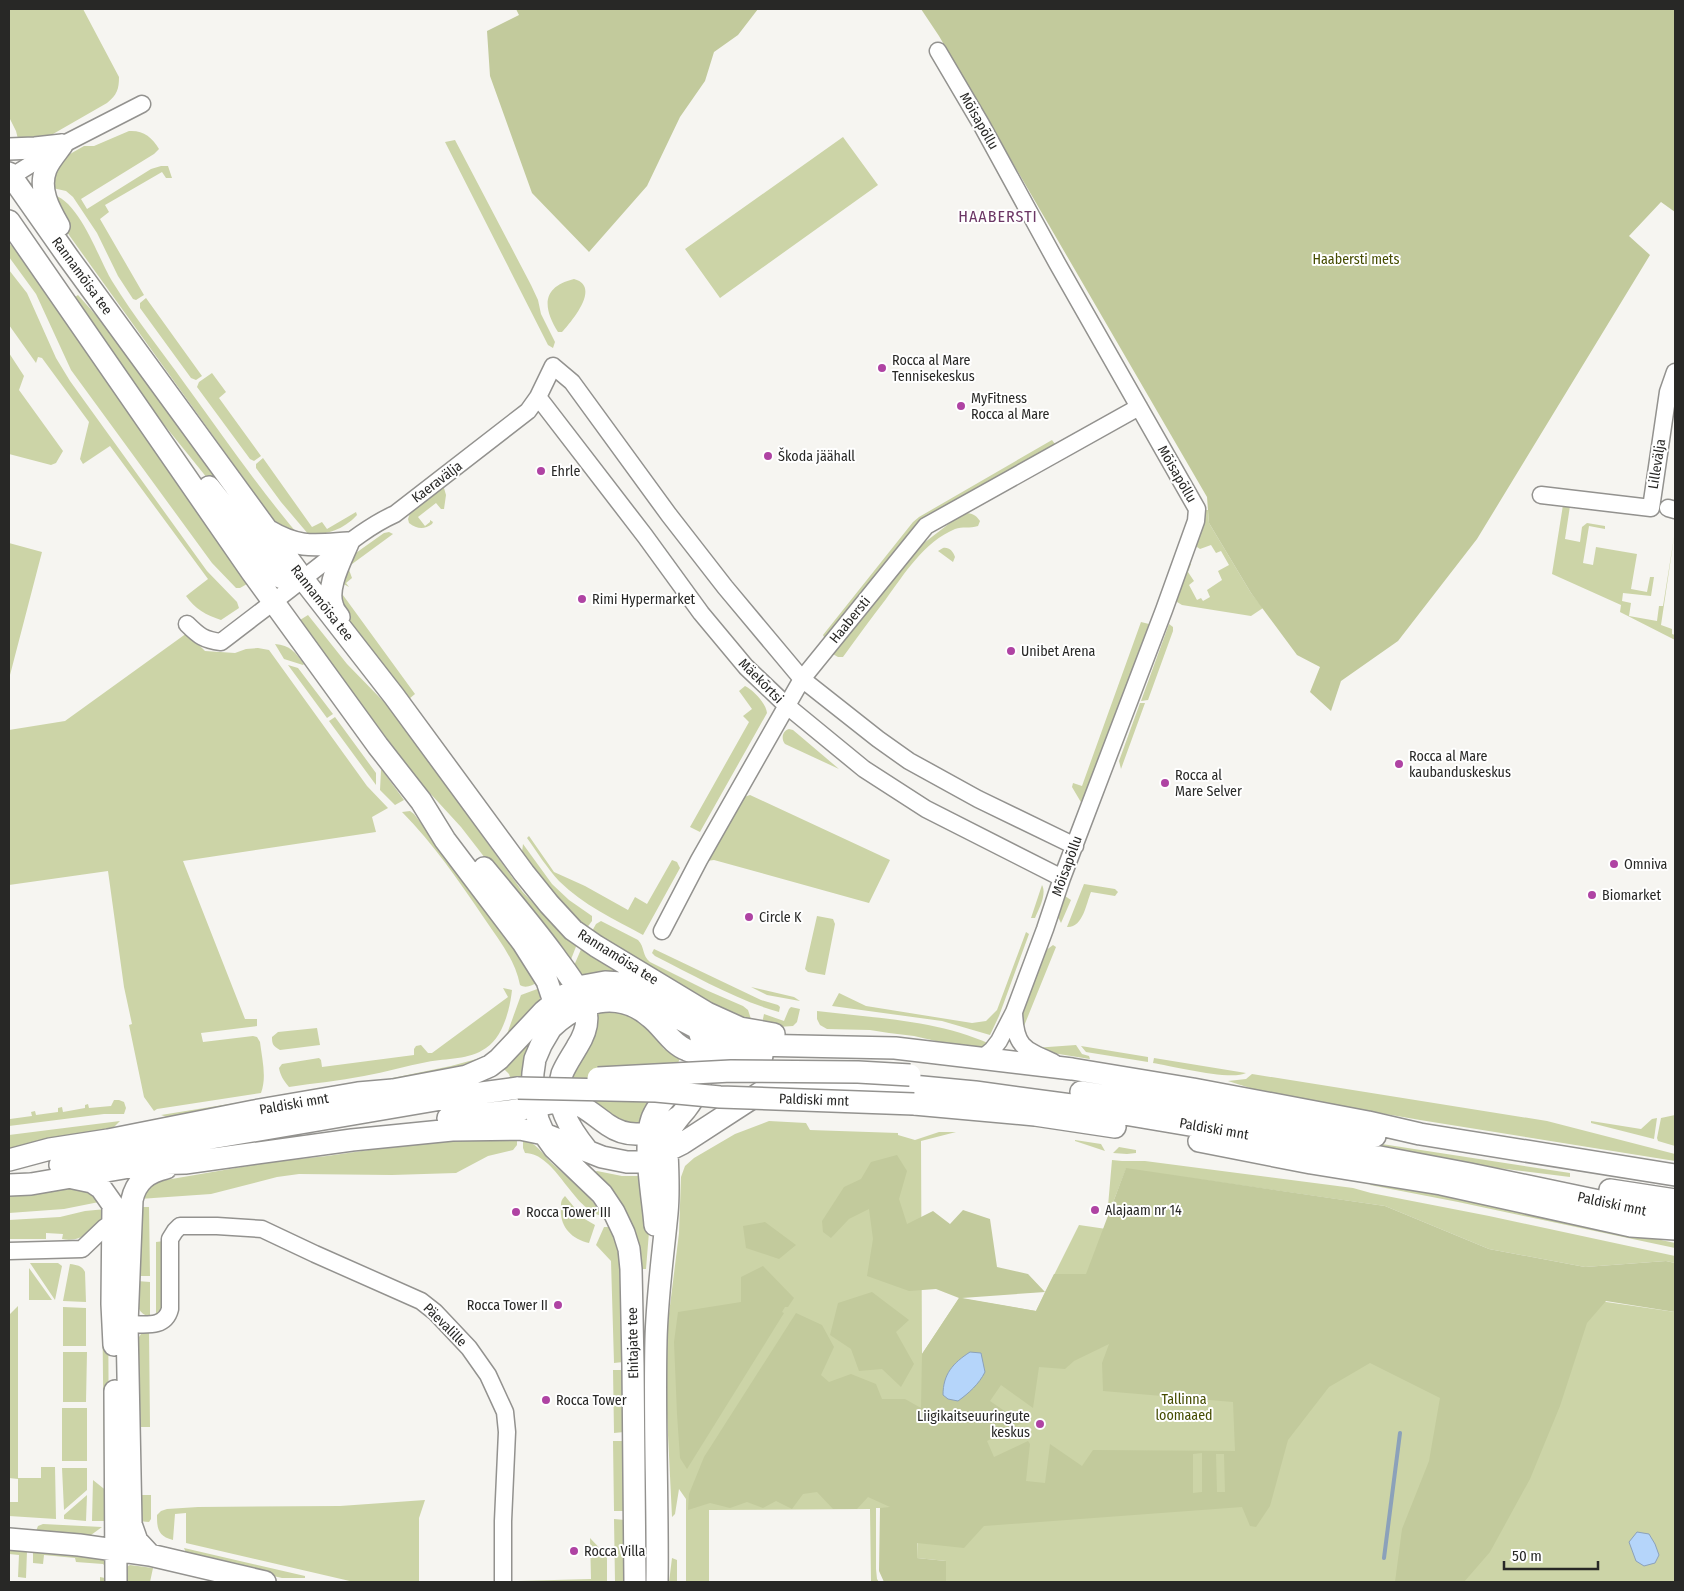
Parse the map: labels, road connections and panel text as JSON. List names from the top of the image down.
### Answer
{
  "streets": {
    "main road": ["Rannamõisa tee", "Paldiski mnt", "Ehitajate tee"],
    "street": [
      "Mõisapõllu",
      "Lillevälja",
      "Kaeravälja",
      "Haabersti",
      "Mäekõrtsi",
      "Päevalille"
    ]
  },
  "crossings": [
    ["Mõisapõllu", "Haabersti"],
    ["Mõisapõllu", "Mäekõrtsi"],
    ["Mõisapõllu", "Paldiski mnt"],
    ["Rannamõisa tee", "Kaeravälja"],
    ["Rannamõisa tee", "Paldiski mnt"],
    ["Kaeravälja", "Haabersti"],
    ["Kaeravälja", "Mäekõrtsi"],
    ["Haabersti", "Mäekõrtsi"],
    ["Paldiski mnt", "Ehitajate tee"]
  ],
  "districts": ["HAABERSTI"],
  "parks": ["Haabersti mets", "Tallinna loomaaed"],
  "places": [
    "Rocca al Mare Tennisekeskus",
    "MyFitness Rocca al Mare",
    "Škoda jäähall",
    "Ehrle",
    "Rimi Hypermarket",
    "Unibet Arena",
    "Rocca al Mare kaubanduskeskus",
    "Rocca al Mare Selver",
    "Omniva",
    "Biomarket",
    "Circle K",
    "Alajaam nr 14",
    "Rocca Tower III",
    "Rocca Tower II",
    "Rocca Tower",
    "Liigikaitseuuringute keskus",
    "Rocca Villa"
  ],
  "scale_bar": "50 m"
}
